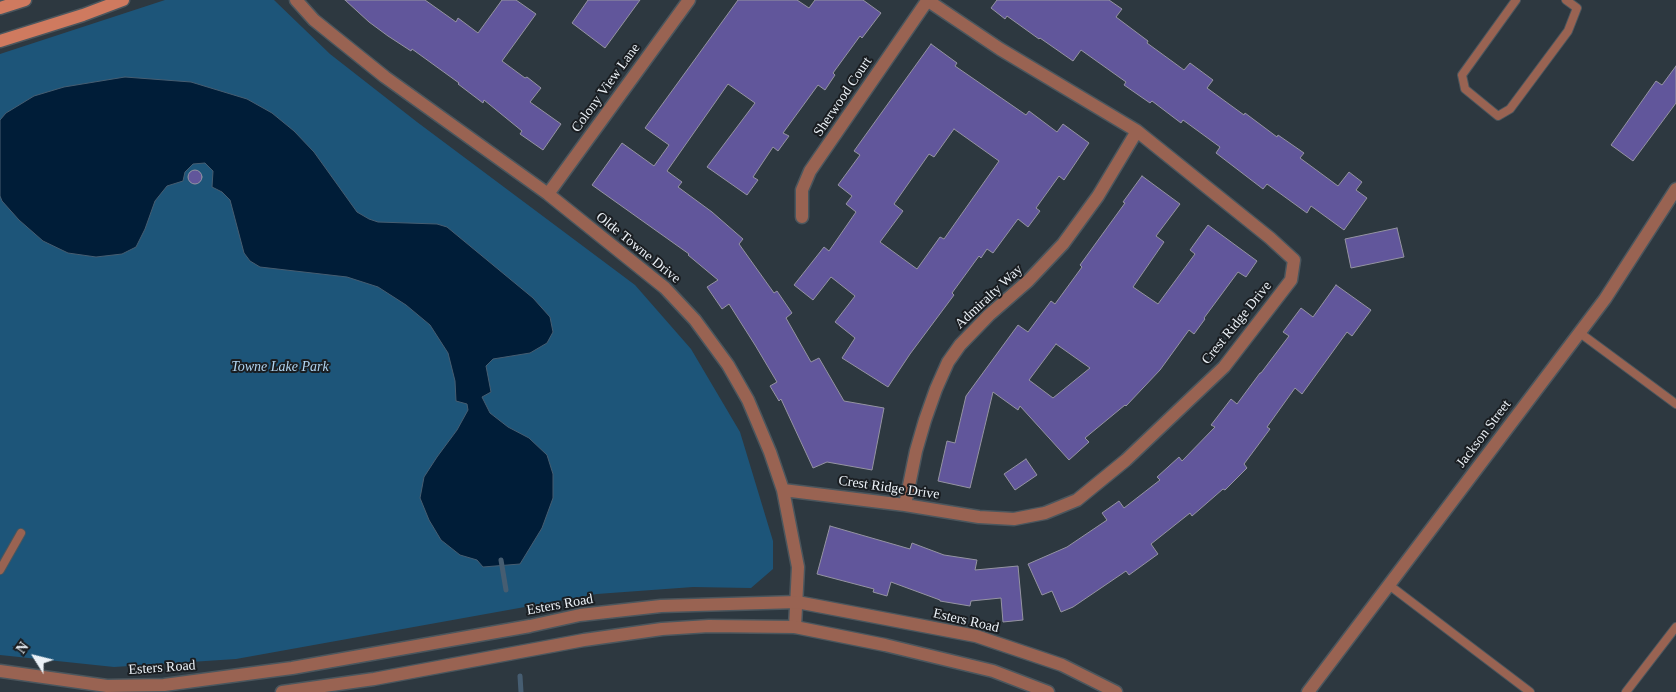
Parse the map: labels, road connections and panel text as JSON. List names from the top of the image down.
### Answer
{
  "streets": {
    "street": [
      "Colony View Lane",
      "Sherwood Court",
      "Olde Towne Drive",
      "Admiralty Way",
      "Crest Ridge Drive",
      "Jackson Street",
      "Esters Road"
    ]
  },
  "crossings": [
    ["Colony View Lane", "Olde Towne Drive"],
    ["Sherwood Court", "Crest Ridge Drive"],
    ["Olde Towne Drive", "Crest Ridge Drive"],
    ["Olde Towne Drive", "Esters Road"],
    ["Admiralty Way", "Crest Ridge Drive"]
  ],
  "parks": ["Towne Lake Park"],
  "north": "top left"
}
